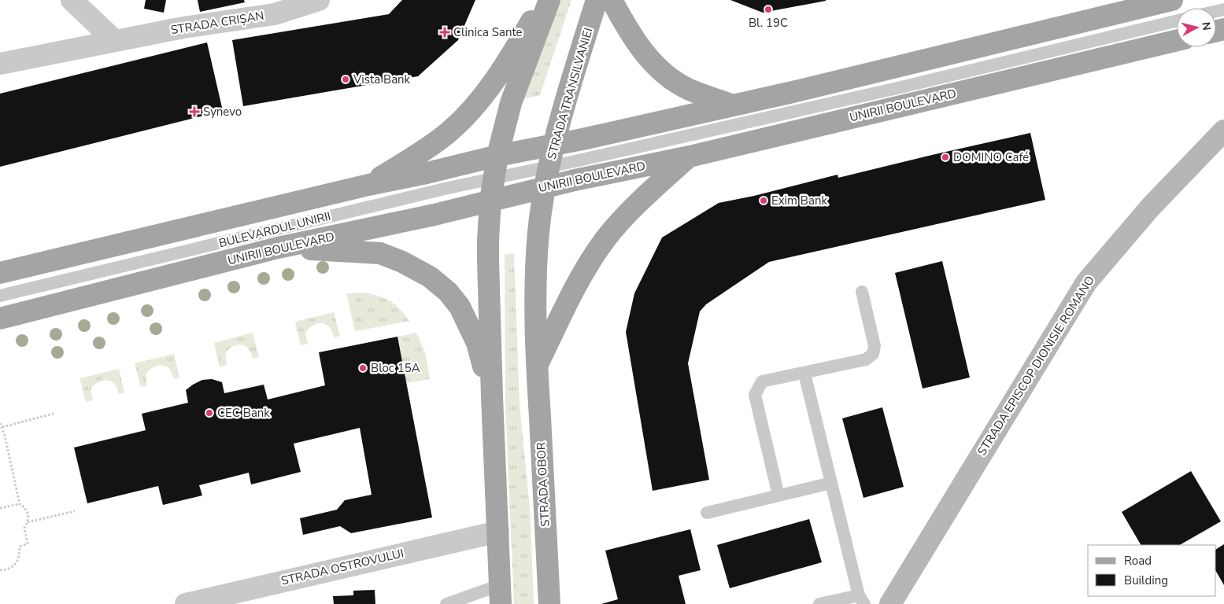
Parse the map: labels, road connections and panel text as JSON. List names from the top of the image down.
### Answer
{
  "streets": {
    "main road": ["STRADA TRANSILVANIEI", "UNIRII BOULEVARD", "STRADA OBOR"],
    "street": ["STRADA CRIȘAN", "STRADA EPISCOP DIONISIE ROMANO", "STRADA OSTROVULUI"],
    "lane": ["BULEVARDUL UNIRII"]
  },
  "crossings": [
    ["STRADA TRANSILVANIEI", "UNIRII BOULEVARD"],
    ["STRADA TRANSILVANIEI", "BULEVARDUL UNIRII"],
    ["STRADA TRANSILVANIEI", "STRADA OBOR"]
  ],
  "places": {
    "other": [
      "Bl. 19C",
      "Vista Bank",
      "DOMINO Café",
      "Exim Bank",
      "Bloc 15A",
      "CEC Bank"
    ],
    "health": ["Clinica Sante", "Synevo"]
  },
  "legend": ["Road", "Building"],
  "north": "right"
}
